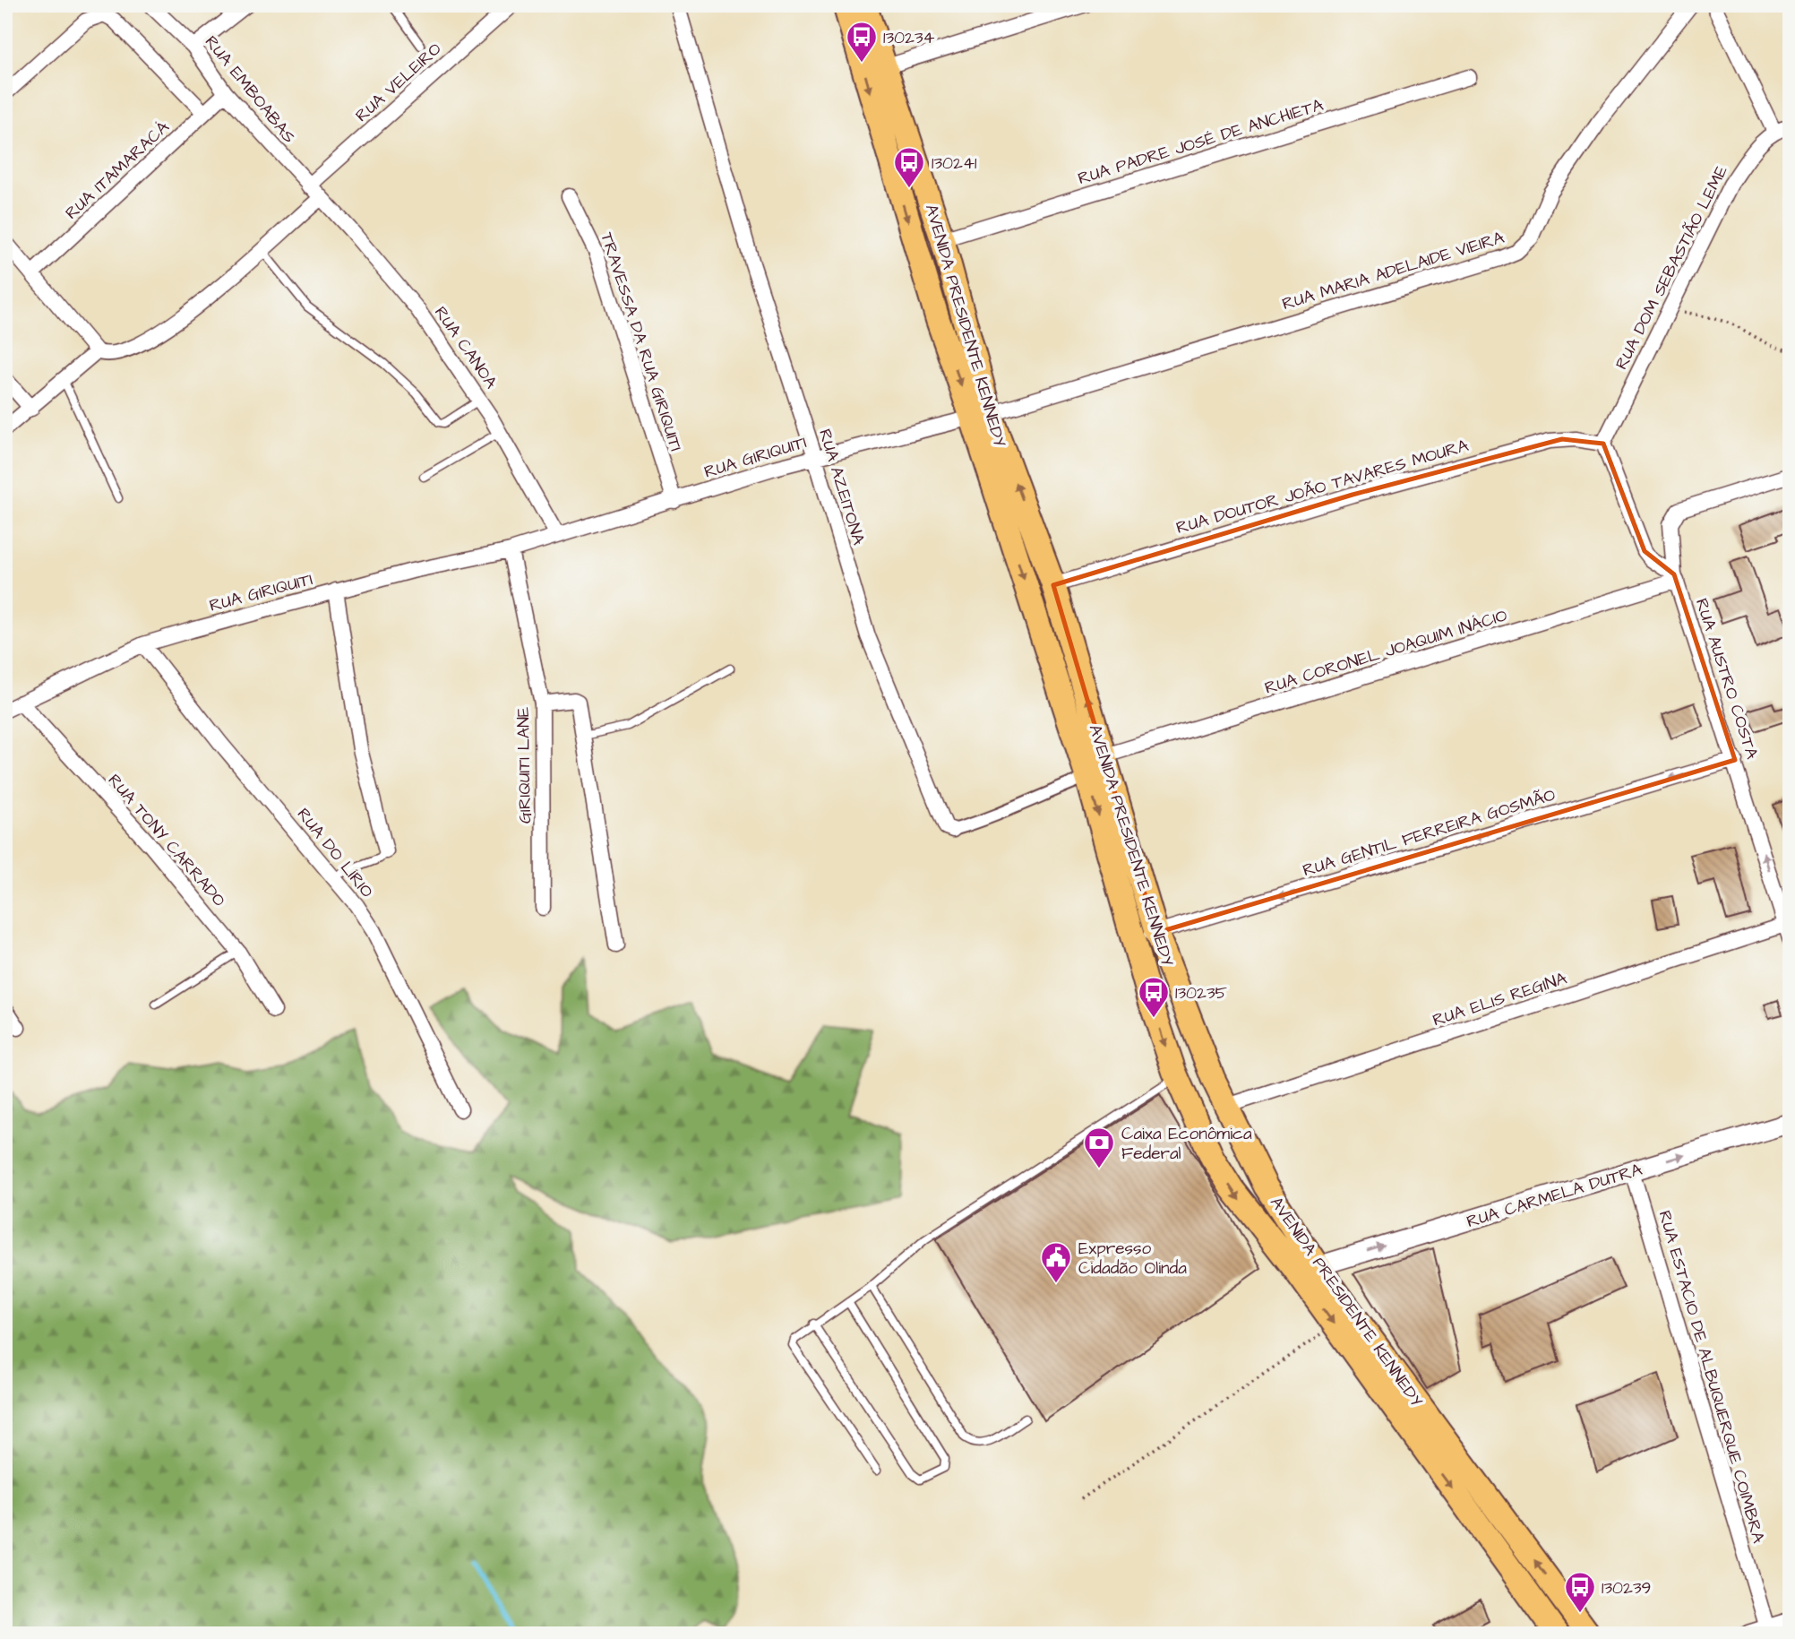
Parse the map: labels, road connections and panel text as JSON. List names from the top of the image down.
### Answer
{
  "streets": {
    "main road": ["AVENIDA PRESIDENTE KENNEDY"],
    "street": [
      "RUA VELEIRO",
      "RUA EMBOABAS",
      "RUA PADRE JOSÉ DE ANCHIETA",
      "RUA ITAMARACÁ",
      "RUA DOM SEBASTIÃO LEME",
      "RUA MARIA ADELAIDE VIEIRA",
      "TRAVESSA DA RUA GIRIQUITI",
      "RUA CANOA",
      "RUA GIRIQUITI",
      "RUA DOUTOR JOÃO TAVARES MOURA",
      "RUA AZEITONA",
      "RUA CORONEL JOAQUIM INÁCIO",
      "RUA AUSTRO COSTA",
      "GIRIQUITI LANE",
      "RUA GENTIL FERREIRA GOSMÃO",
      "RUA TONY CARRADO",
      "RUA DO LÍRIO",
      "RUA ELIS REGINA",
      "RUA CARMELA DUTRA",
      "RUA ESTACIO DE ALBUQUERQUE COIMBRA"
    ]
  },
  "crossings": [
    ["RUA VELEIRO", "RUA EMBOABAS"],
    ["RUA EMBOABAS", "RUA ITAMARACÁ"],
    ["RUA EMBOABAS", "RUA CANOA"],
    ["RUA PADRE JOSÉ DE ANCHIETA", "AVENIDA PRESIDENTE KENNEDY"],
    ["RUA DOM SEBASTIÃO LEME", "RUA DOUTOR JOÃO TAVARES MOURA"],
    ["RUA MARIA ADELAIDE VIEIRA", "AVENIDA PRESIDENTE KENNEDY"],
    ["RUA MARIA ADELAIDE VIEIRA", "RUA GIRIQUITI"],
    ["AVENIDA PRESIDENTE KENNEDY", "RUA GIRIQUITI"],
    ["AVENIDA PRESIDENTE KENNEDY", "RUA DOUTOR JOÃO TAVARES MOURA"],
    ["AVENIDA PRESIDENTE KENNEDY", "RUA AZEITONA"],
    ["AVENIDA PRESIDENTE KENNEDY", "RUA CORONEL JOAQUIM INÁCIO"],
    ["AVENIDA PRESIDENTE KENNEDY", "RUA GENTIL FERREIRA GOSMÃO"],
    ["AVENIDA PRESIDENTE KENNEDY", "RUA ELIS REGINA"],
    ["AVENIDA PRESIDENTE KENNEDY", "RUA CARMELA DUTRA"],
    ["TRAVESSA DA RUA GIRIQUITI", "RUA GIRIQUITI"],
    ["RUA CANOA", "RUA GIRIQUITI"],
    ["RUA GIRIQUITI", "RUA AZEITONA"],
    ["RUA GIRIQUITI", "GIRIQUITI LANE"],
    ["RUA GIRIQUITI", "RUA TONY CARRADO"],
    ["RUA GIRIQUITI", "RUA DO LÍRIO"],
    ["RUA CORONEL JOAQUIM INÁCIO", "RUA AUSTRO COSTA"],
    ["RUA AUSTRO COSTA", "RUA GENTIL FERREIRA GOSMÃO"],
    ["RUA AUSTRO COSTA", "RUA ELIS REGINA"],
    ["RUA CARMELA DUTRA", "RUA ESTACIO DE ALBUQUERQUE COIMBRA"]
  ],
  "one_way": ["RUA GENTIL FERREIRA GOSMÃO", "RUA CARMELA DUTRA"],
  "places": {
    "bus stop": [
      "130234",
      "130241",
      "130235",
      "130239"
    ],
    "bank": ["Caixa Econômica Federal"],
    "public building": ["Expresso Cidadão Olinda"]
  }
}
